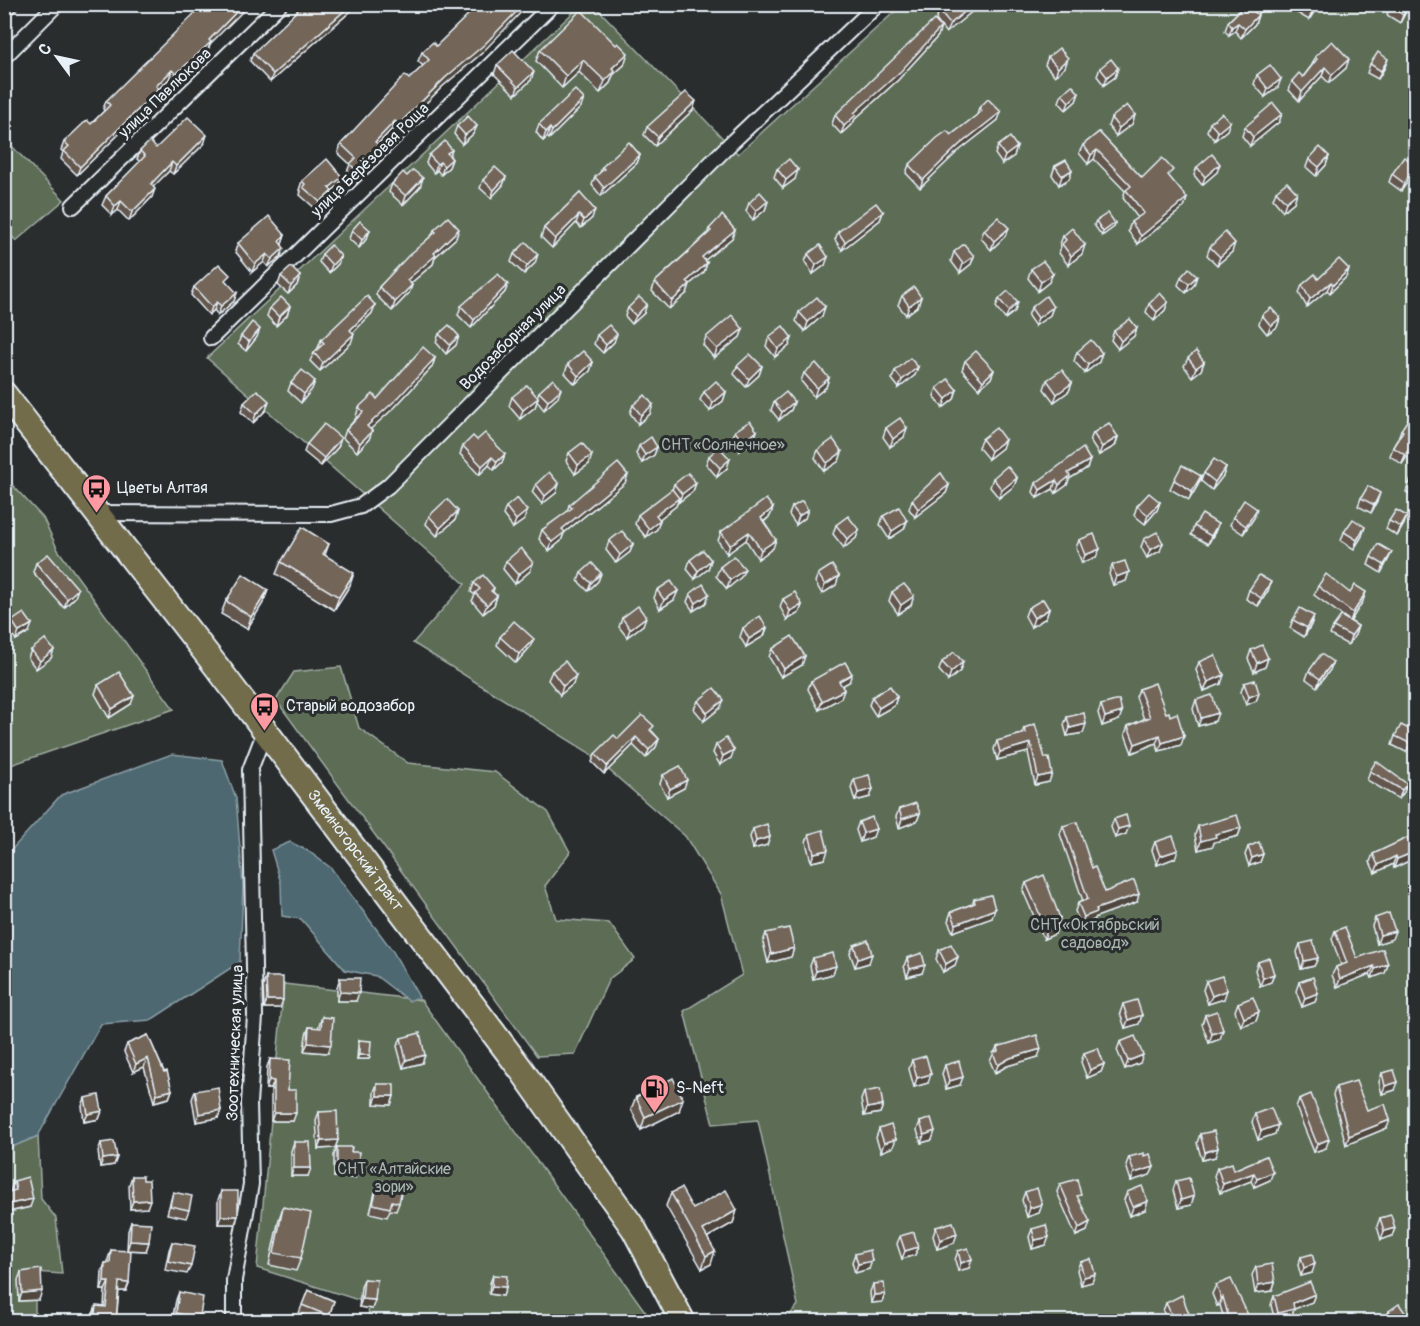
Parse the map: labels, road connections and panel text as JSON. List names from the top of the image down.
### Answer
{
  "streets": {
    "highway": ["Змеиногорский тракт"],
    "street": [
      "улица Павлюкова",
      "улица Берёзовая Роща",
      "Водозаборная улица",
      "Зоотехническая улица"
    ]
  },
  "crossings": [
    ["Водозаборная улица", "Змеиногорский тракт"],
    ["Змеиногорский тракт", "Зоотехническая улица"]
  ],
  "parks": ["СНТ «Солнечное»", "СНТ «Октябрьский садовод»", "СНТ «Алтайские зори»"],
  "places": {
    "bus stop": ["Цветы Алтая", "Старый водозабор"],
    "fuel station": ["S-Neft"]
  },
  "north": "top left"
}
